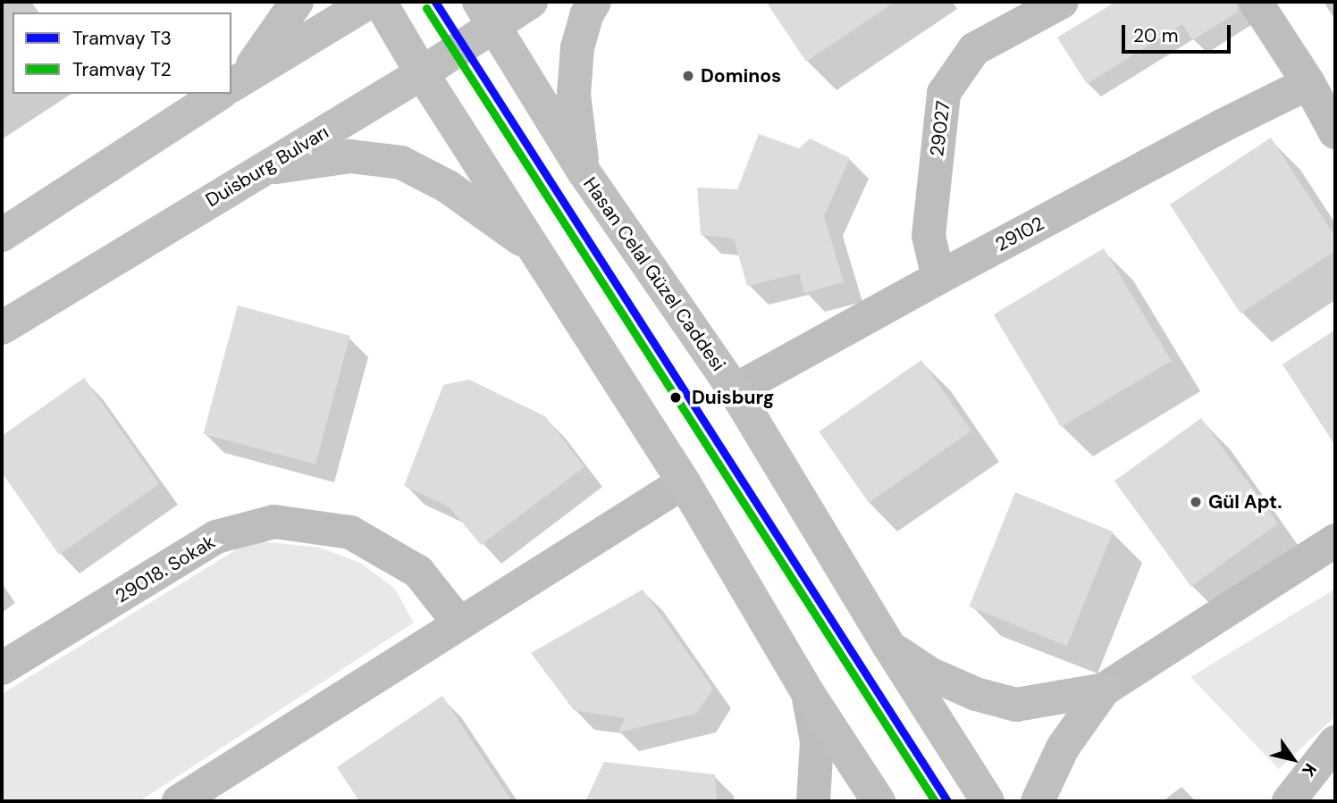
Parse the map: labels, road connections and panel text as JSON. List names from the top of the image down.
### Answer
{
  "streets": {
    "main road": ["Duisburg Bulvarı", "Hasan Celal Güzel Caddesi"],
    "street": ["29027", "29102", "29018. Sokak"]
  },
  "crossings": [
    ["29027", "29102"],
    ["Duisburg Bulvarı", "Hasan Celal Güzel Caddesi"],
    ["29102", "Hasan Celal Güzel Caddesi"]
  ],
  "places": ["Dominos", "Duisburg", "Gül Apt."],
  "lines": ["tram line T3", "tram line T2"],
  "legend": ["Tramvay T3", "Tramvay T2"],
  "scale_bar": "20 m",
  "north": "bottom right"
}
